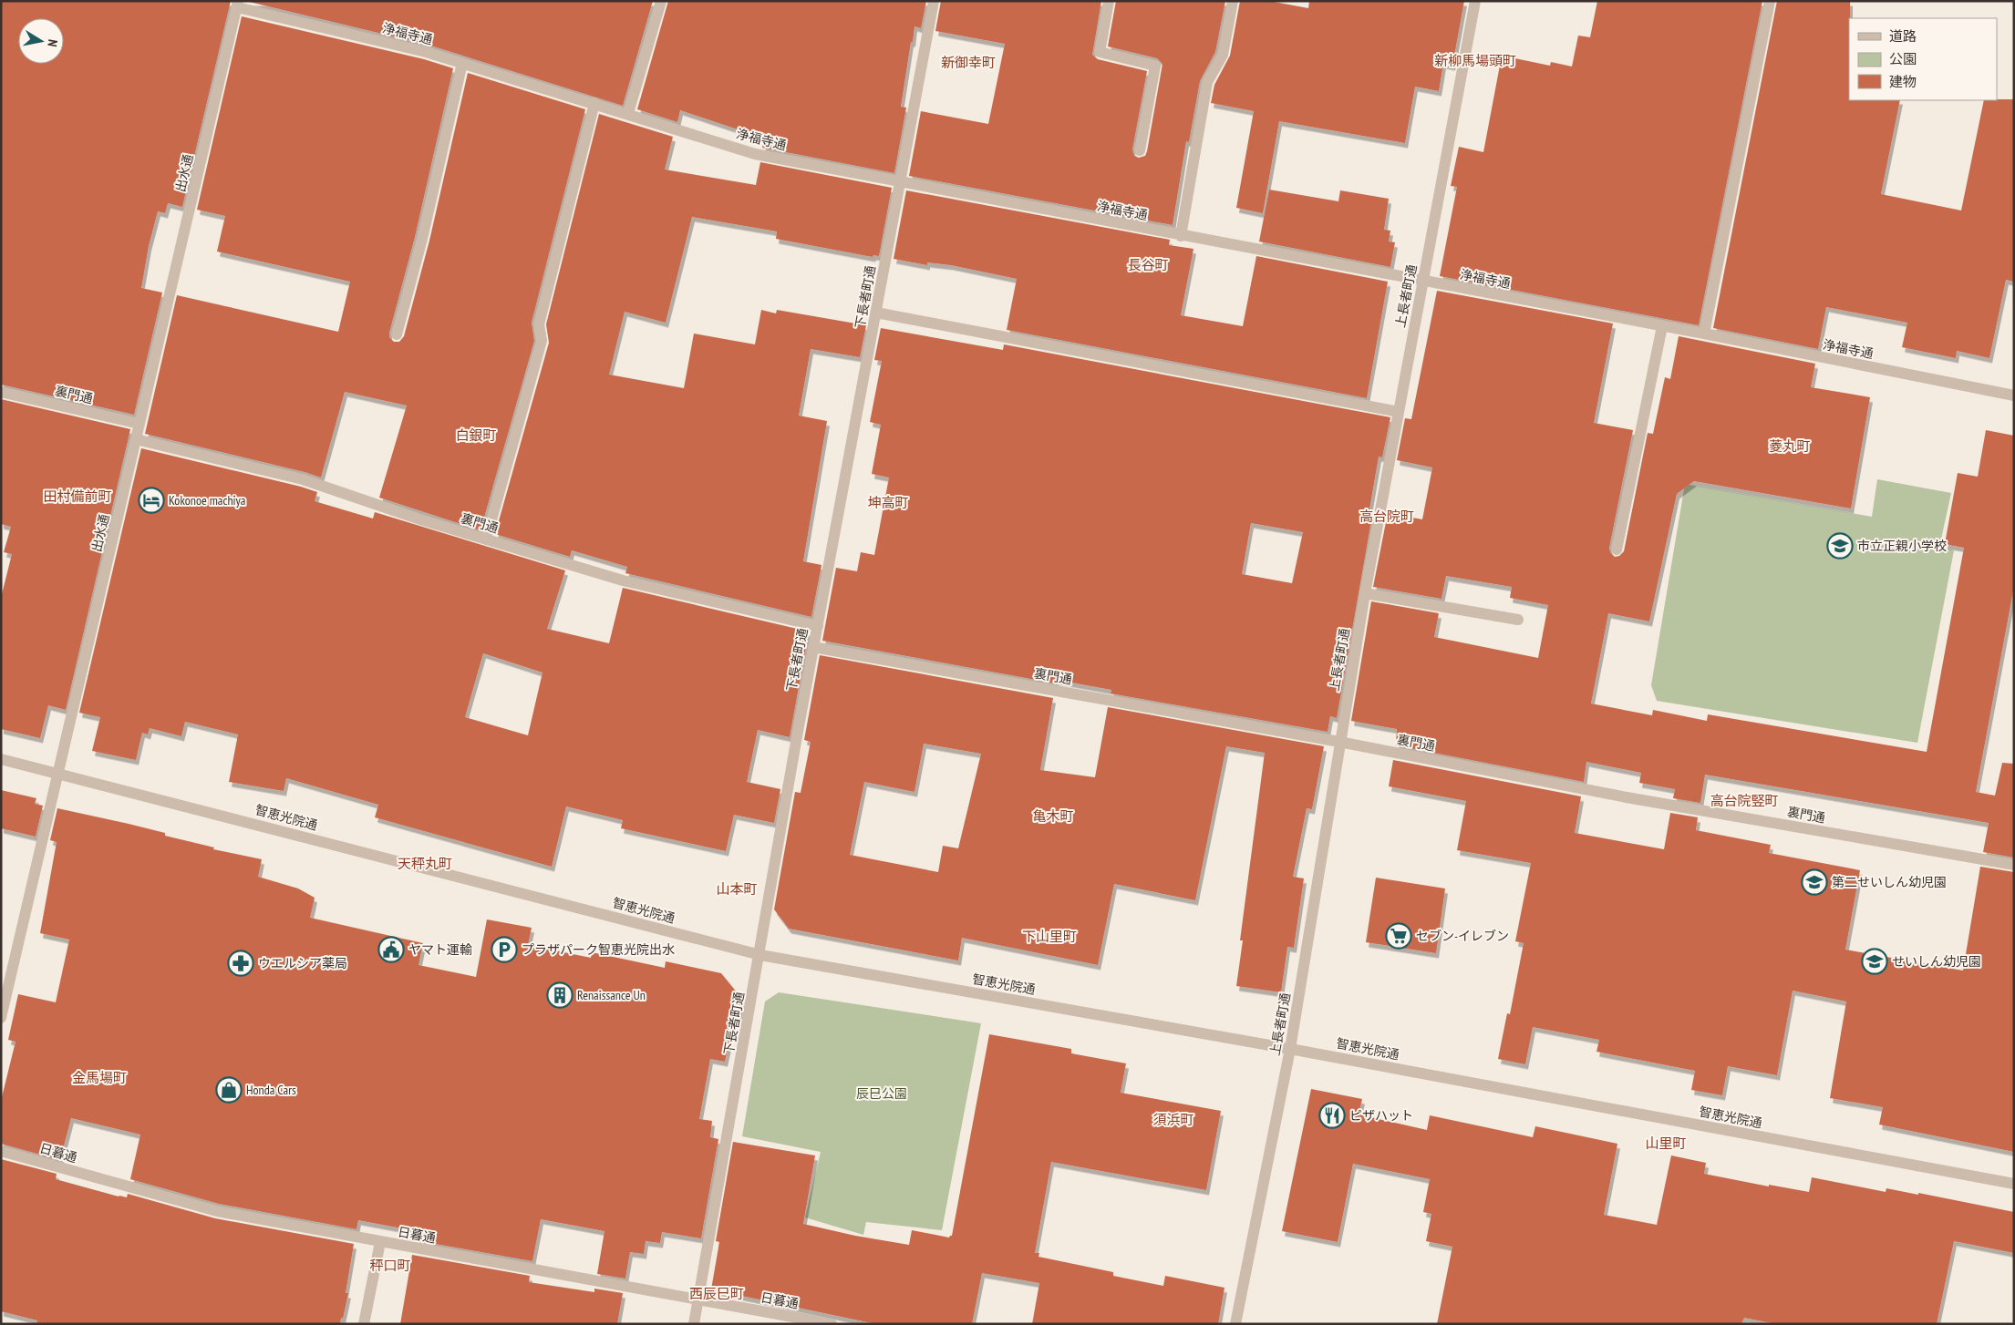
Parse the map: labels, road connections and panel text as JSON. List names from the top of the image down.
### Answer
{
  "streets": {
    "street": [
      "浄福寺通",
      "出水通",
      "上長者町通",
      "下長者町通",
      "裏門通",
      "智恵光院通",
      "日暮通"
    ]
  },
  "crossings": [
    ["浄福寺通", "出水通"],
    ["浄福寺通", "上長者町通"],
    ["浄福寺通", "下長者町通"],
    ["出水通", "裏門通"],
    ["出水通", "智恵光院通"],
    ["上長者町通", "裏門通"],
    ["上長者町通", "智恵光院通"],
    ["下長者町通", "裏門通"],
    ["下長者町通", "智恵光院通"],
    ["下長者町通", "日暮通"]
  ],
  "districts": [
    "新柳馬場頭町",
    "新御幸町",
    "長谷町",
    "白銀町",
    "菱丸町",
    "田村備前町",
    "坤高町",
    "高台院町",
    "高台院竪町",
    "亀木町",
    "天秤丸町",
    "山本町",
    "下山里町",
    "金馬場町",
    "須浜町",
    "山里町",
    "秤口町",
    "西辰巳町"
  ],
  "parks": ["辰巳公園"],
  "places": {
    "hotel": ["Kokonoe machiya"],
    "school or university": ["市立正親小学校", "第二せいしん幼児園", "せいしん幼児園"],
    "supermarket": ["セブン-イレブン"],
    "public building": ["ヤマト運輸"],
    "parking": ["プラザパーク智恵光院出水"],
    "pharmacy": ["ウエルシア薬局"],
    "building": ["Renaissance Un"],
    "shop": ["Honda Cars"],
    "restaurant": ["ピザハット"]
  },
  "legend": ["道路", "公園", "建物"],
  "north": "right"
}
